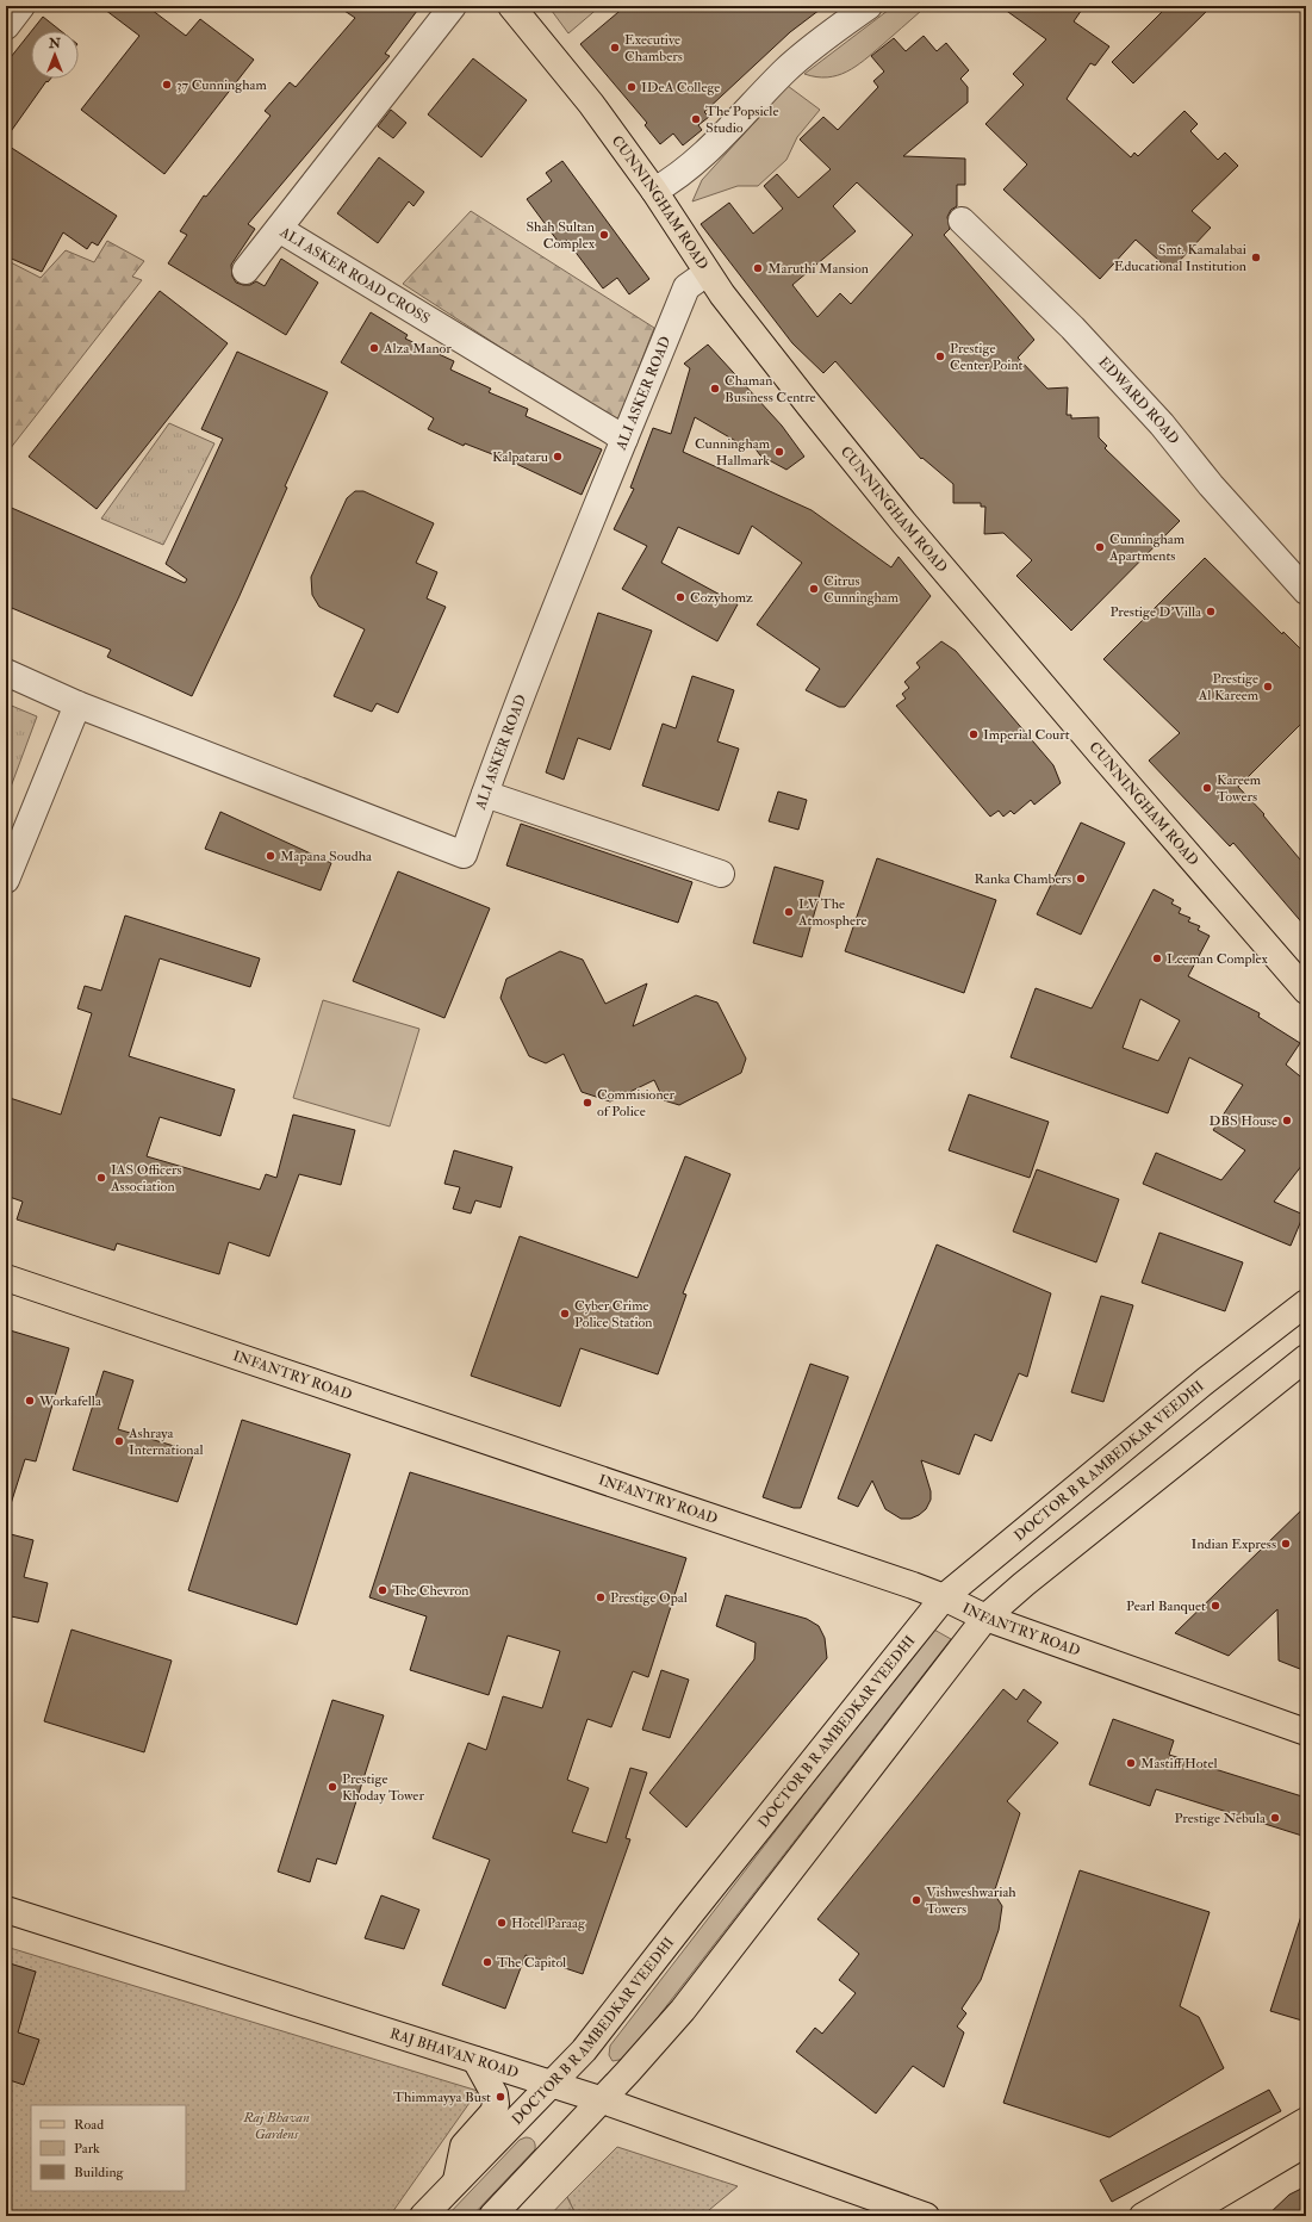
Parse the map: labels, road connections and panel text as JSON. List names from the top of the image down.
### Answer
{
  "streets": {
    "main road": [
      "CUNNINGHAM ROAD",
      "INFANTRY ROAD",
      "DOCTOR B R AMBEDKAR VEEDHI",
      "RAJ BHAVAN ROAD"
    ],
    "street": ["ALI ASKER ROAD CROSS", "ALI ASKER ROAD", "EDWARD ROAD"]
  },
  "crossings": [
    ["CUNNINGHAM ROAD", "ALI ASKER ROAD"],
    ["ALI ASKER ROAD CROSS", "ALI ASKER ROAD"],
    ["INFANTRY ROAD", "DOCTOR B R AMBEDKAR VEEDHI"],
    ["DOCTOR B R AMBEDKAR VEEDHI", "RAJ BHAVAN ROAD"]
  ],
  "parks": ["Raj Bhavan Gardens"],
  "places": [
    "Executive Chambers",
    "37 Cunningham",
    "IDeA College",
    "The Popsicle Studio",
    "Shah Sultan Complex",
    "Smt. Kamalabai Educational Institution",
    "Maruthi Mansion",
    "Alza Manor",
    "Prestige Center Point",
    "Chaman Business Centre",
    "Cunningham Hallmark",
    "Kalpataru",
    "Cunningham Apartments",
    "Citrus Cunningham",
    "Cozyhomz",
    "Prestige D'Villa",
    "Prestige Al Kareem",
    "Imperial Court",
    "Kareem Towers",
    "Mapana Soudha",
    "Ranka Chambers",
    "LV The Atmosphere",
    "Leeman Complex",
    "Commisioner of Police",
    "DBS House",
    "IAS Officers Association",
    "Cyber Crime Police Station",
    "Workafella",
    "Ashraya International",
    "Indian Express",
    "The Chevron",
    "Prestige Opal",
    "Pearl Banquet",
    "Mastiff Hotel",
    "Prestige Khoday Tower",
    "Prestige Nebula",
    "Vishweshwariah Towers",
    "Hotel Paraag",
    "The Capitol",
    "Thimmayya Bust"
  ],
  "legend": ["Road", "Park", "Building"],
  "north": "top"
}
